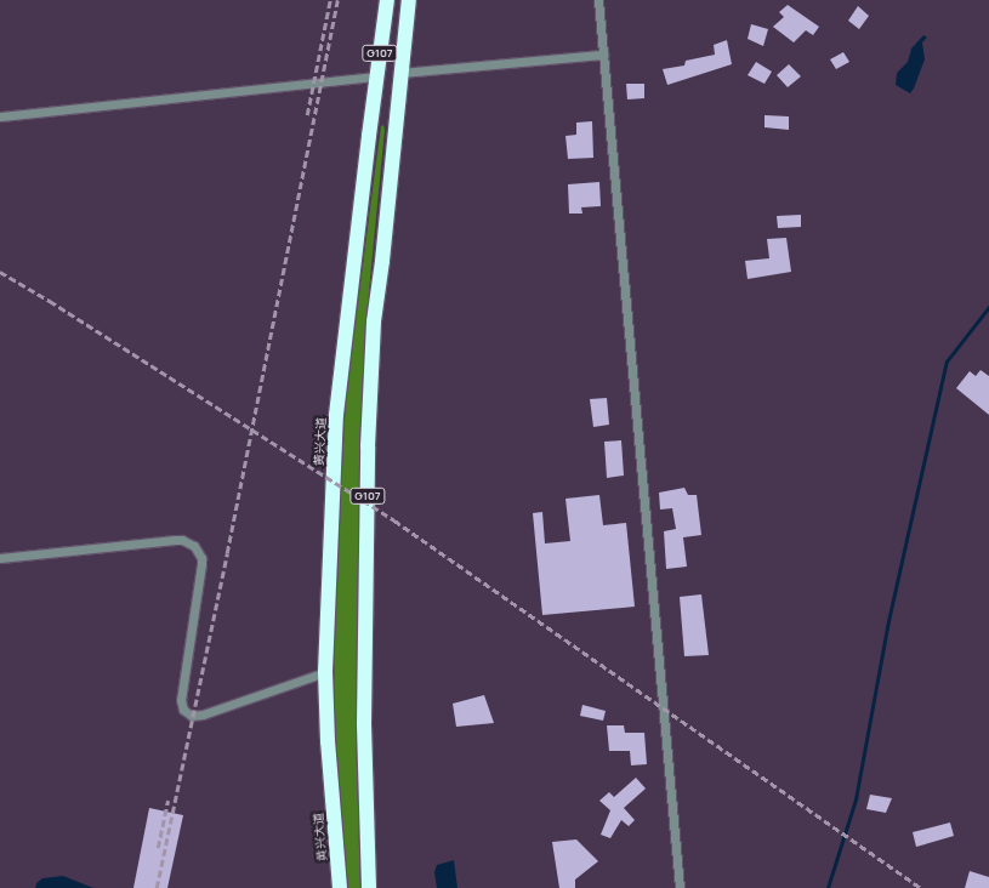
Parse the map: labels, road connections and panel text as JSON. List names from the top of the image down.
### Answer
{
  "streets": {
    "highway": ["G107", "黄兴大道"]
  }
}
